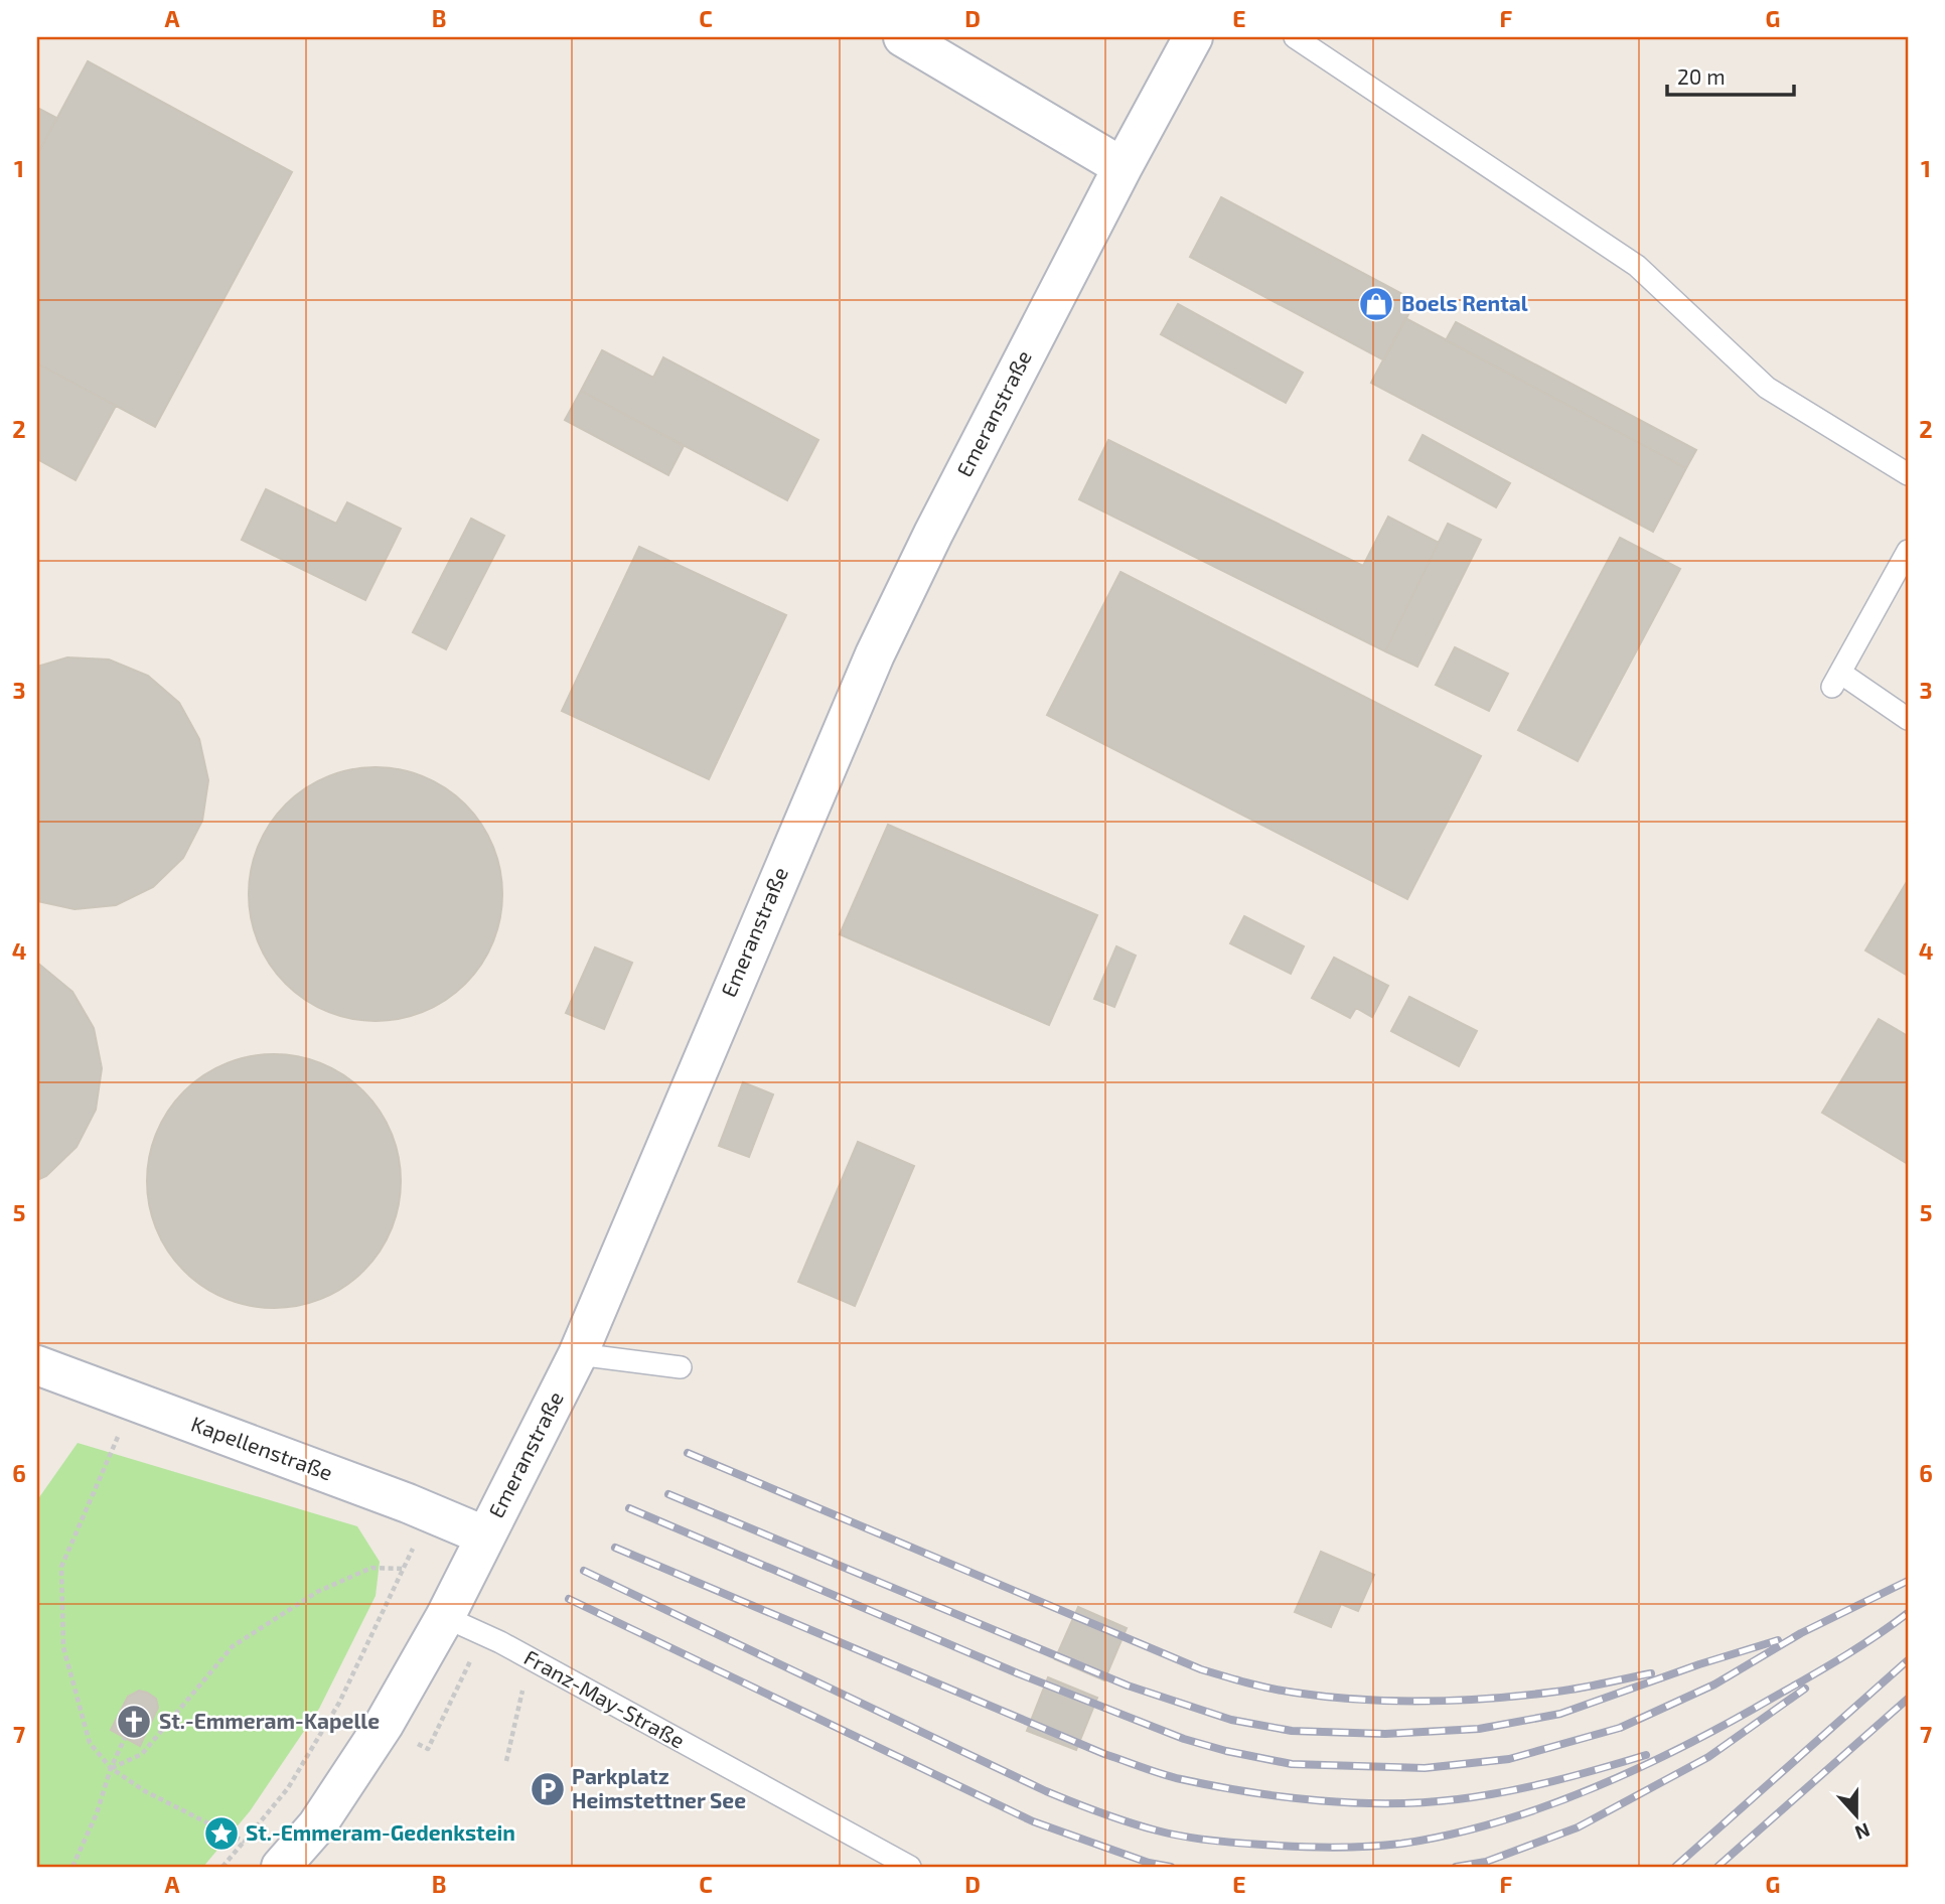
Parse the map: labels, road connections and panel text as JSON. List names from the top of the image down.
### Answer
{
  "streets": {
    "street": ["Emeranstraße", "Kapellenstraße"],
    "lane": ["Franz-May-Straße"]
  },
  "crossings": [
    ["Emeranstraße", "Kapellenstraße"],
    ["Emeranstraße", "Franz-May-Straße"]
  ],
  "places": {
    "shop": ["Boels Rental"],
    "church": ["St.-Emmeram-Kapelle"],
    "parking": ["Parkplatz Heimstettner See"],
    "place": ["St.-Emmeram-Gedenkstein"]
  },
  "scale_bar": "20 m",
  "north": "bottom",
  "grid": {
    "columns": [
      "A",
      "B",
      "C",
      "D",
      "E",
      "F",
      "G"
    ],
    "rows": [
      "1",
      "2",
      "3",
      "4",
      "5",
      "6",
      "7"
    ]
  }
}
